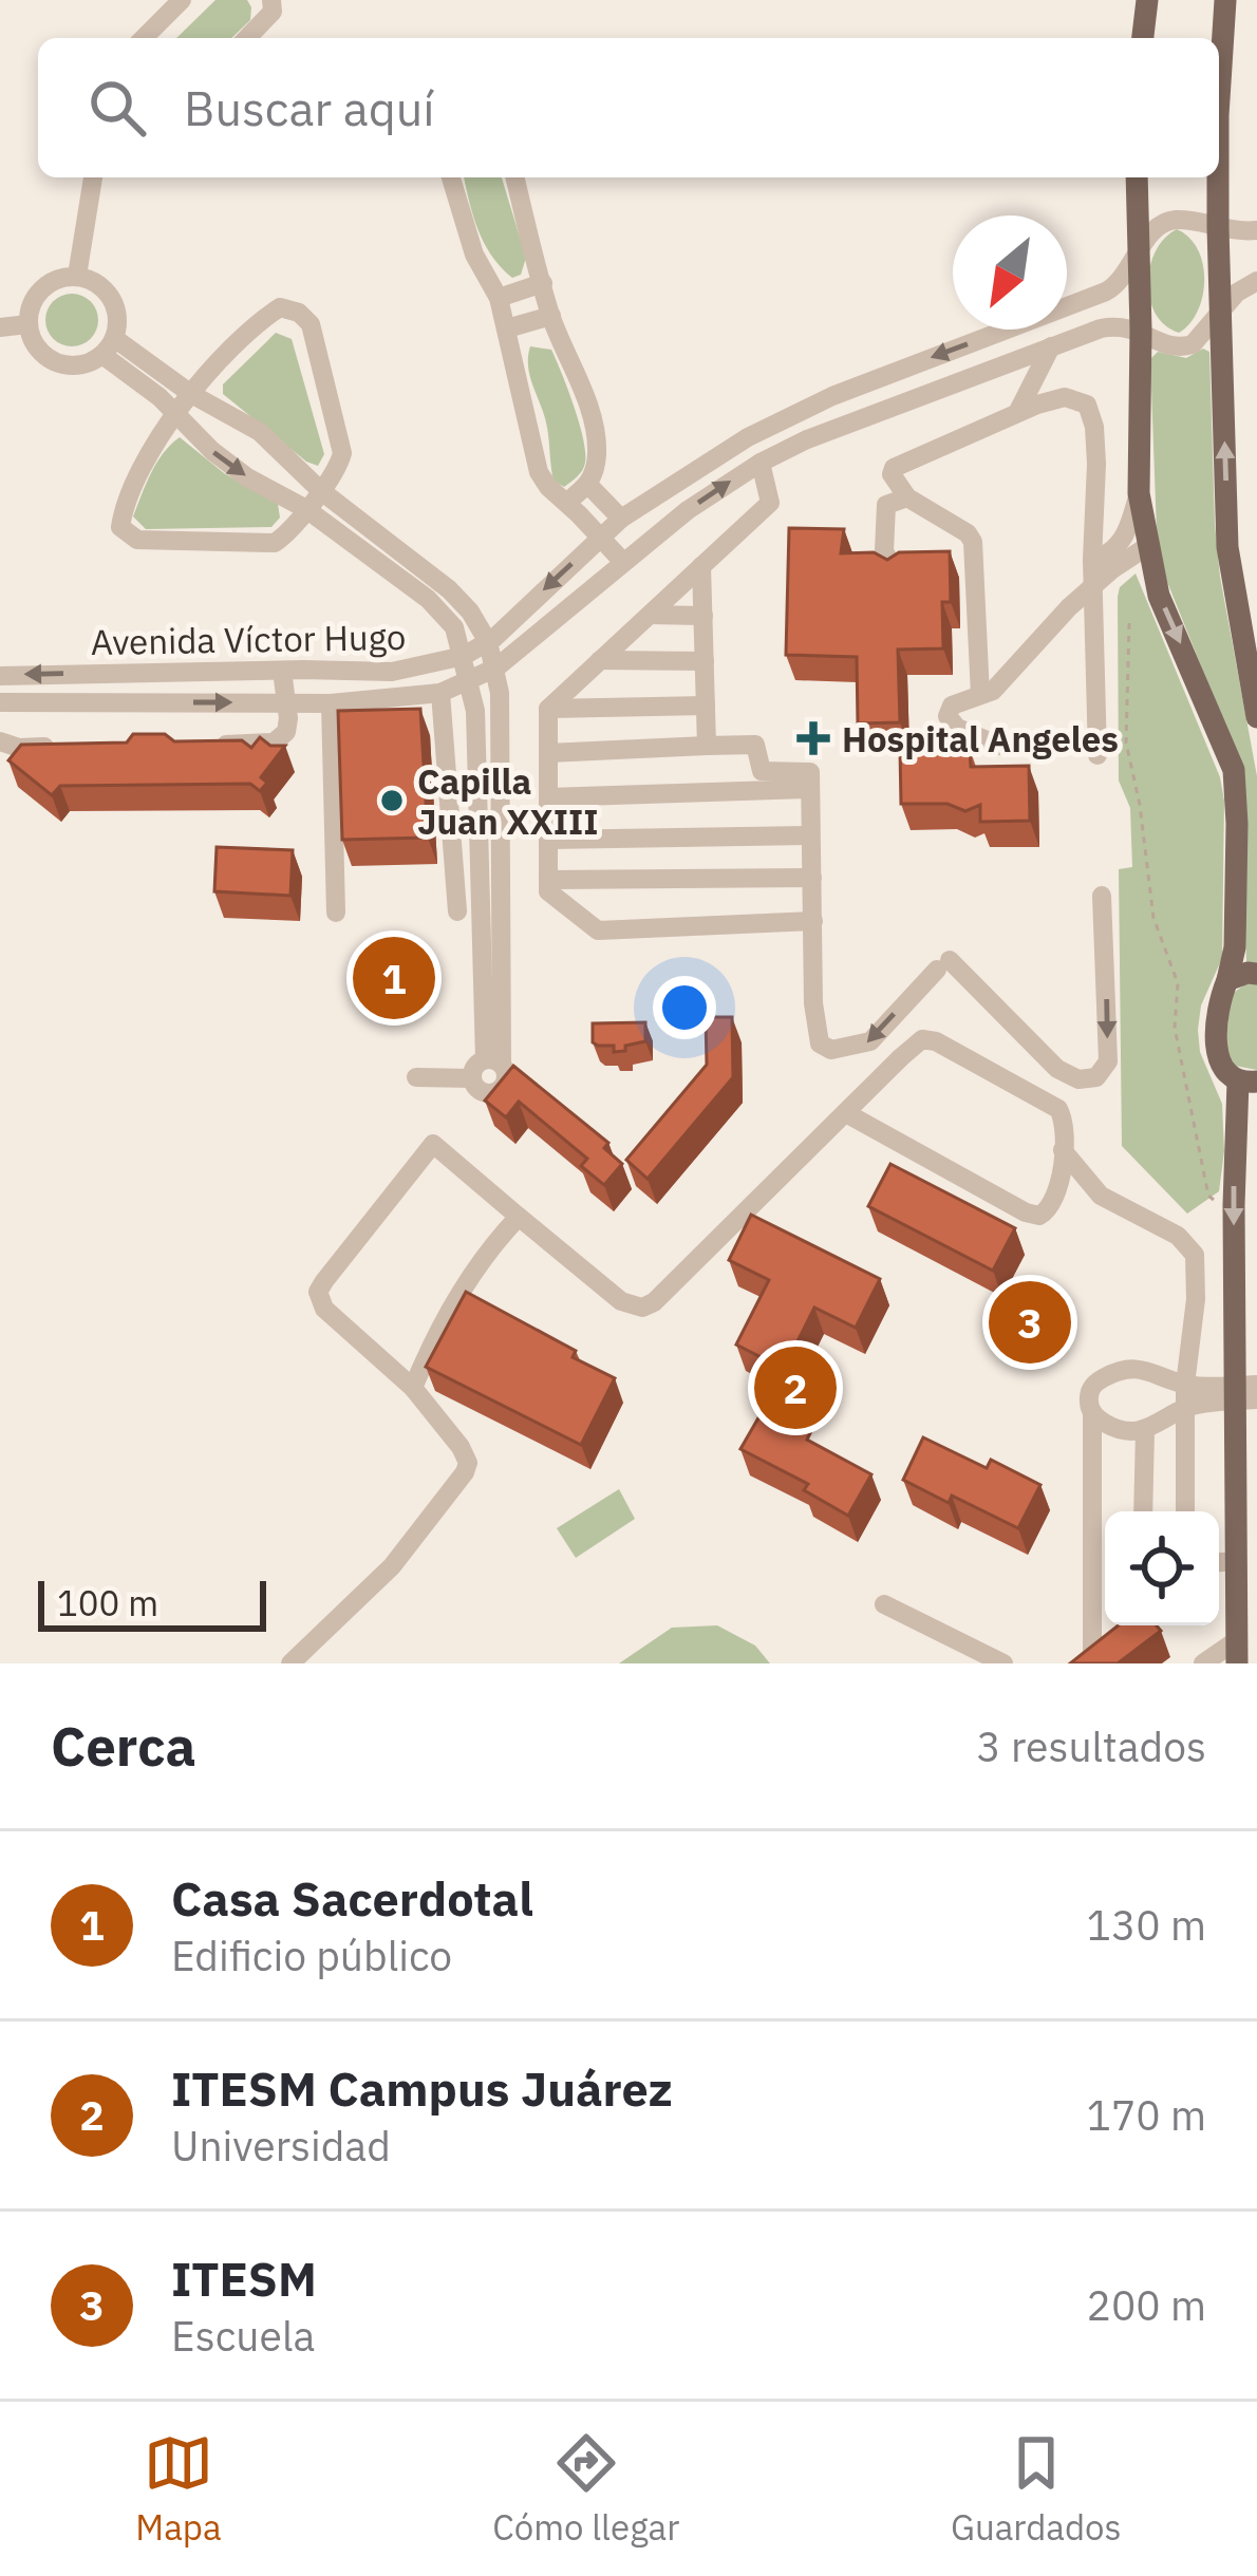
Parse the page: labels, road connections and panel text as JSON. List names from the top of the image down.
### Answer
{
  "streets": {
    "street": ["Avenida Víctor Hugo"]
  },
  "places": {
    "health": ["Hospital Angeles"],
    "other": ["Capilla Juan XXIII"]
  },
  "scale_bar": "100 m",
  "north": "bottom left",
  "page": {
    "search": "Buscar aquí",
    "pins": ["1", "3", "2"],
    "scale": "100 m",
    "heading": ["Cerca", "3 resultados"],
    "list": [
      {
        "mark": "1",
        "name": "Casa Sacerdotal",
        "note": "Edificio público",
        "value": "130 m"
      },
      {
        "mark": "2",
        "name": "ITESM Campus Juárez",
        "note": "Universidad",
        "value": "170 m"
      },
      {
        "mark": "3",
        "name": "ITESM",
        "note": "Escuela",
        "value": "200 m"
      }
    ],
    "nav": ["Mapa", "Cómo llegar", "Guardados"]
  }
}
